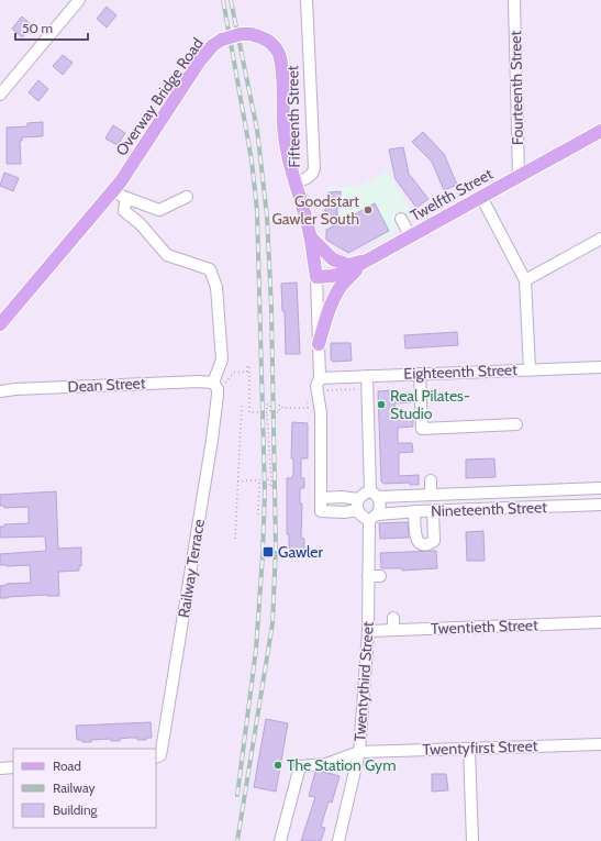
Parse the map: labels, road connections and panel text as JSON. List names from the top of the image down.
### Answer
{
  "streets": {
    "main road": ["Overway Bridge Road", "Fifteenth Street", "Twelfth Street"],
    "street": [
      "Fourteenth Street",
      "Eighteenth Street",
      "Dean Street",
      "Nineteenth Street",
      "Railway Terrace",
      "Twentieth Street",
      "Twentythird Street",
      "Twentyfirst Street"
    ]
  },
  "crossings": [
    ["Fourteenth Street", "Twelfth Street"],
    ["Overway Bridge Road", "Fifteenth Street"],
    ["Fifteenth Street", "Twelfth Street"],
    ["Fifteenth Street", "Eighteenth Street"],
    ["Fifteenth Street", "Nineteenth Street"],
    ["Fifteenth Street", "Twentythird Street"],
    ["Dean Street", "Railway Terrace"],
    ["Nineteenth Street", "Twentythird Street"],
    ["Twentieth Street", "Twentythird Street"],
    ["Twentythird Street", "Twentyfirst Street"]
  ],
  "places": {
    "other": ["Goodstart Gawler South", "Real Pilates- Studio", "The Station Gym"],
    "transit": ["Gawler"]
  },
  "legend": ["Road", "Railway", "Building"],
  "scale_bar": "50 m"
}
